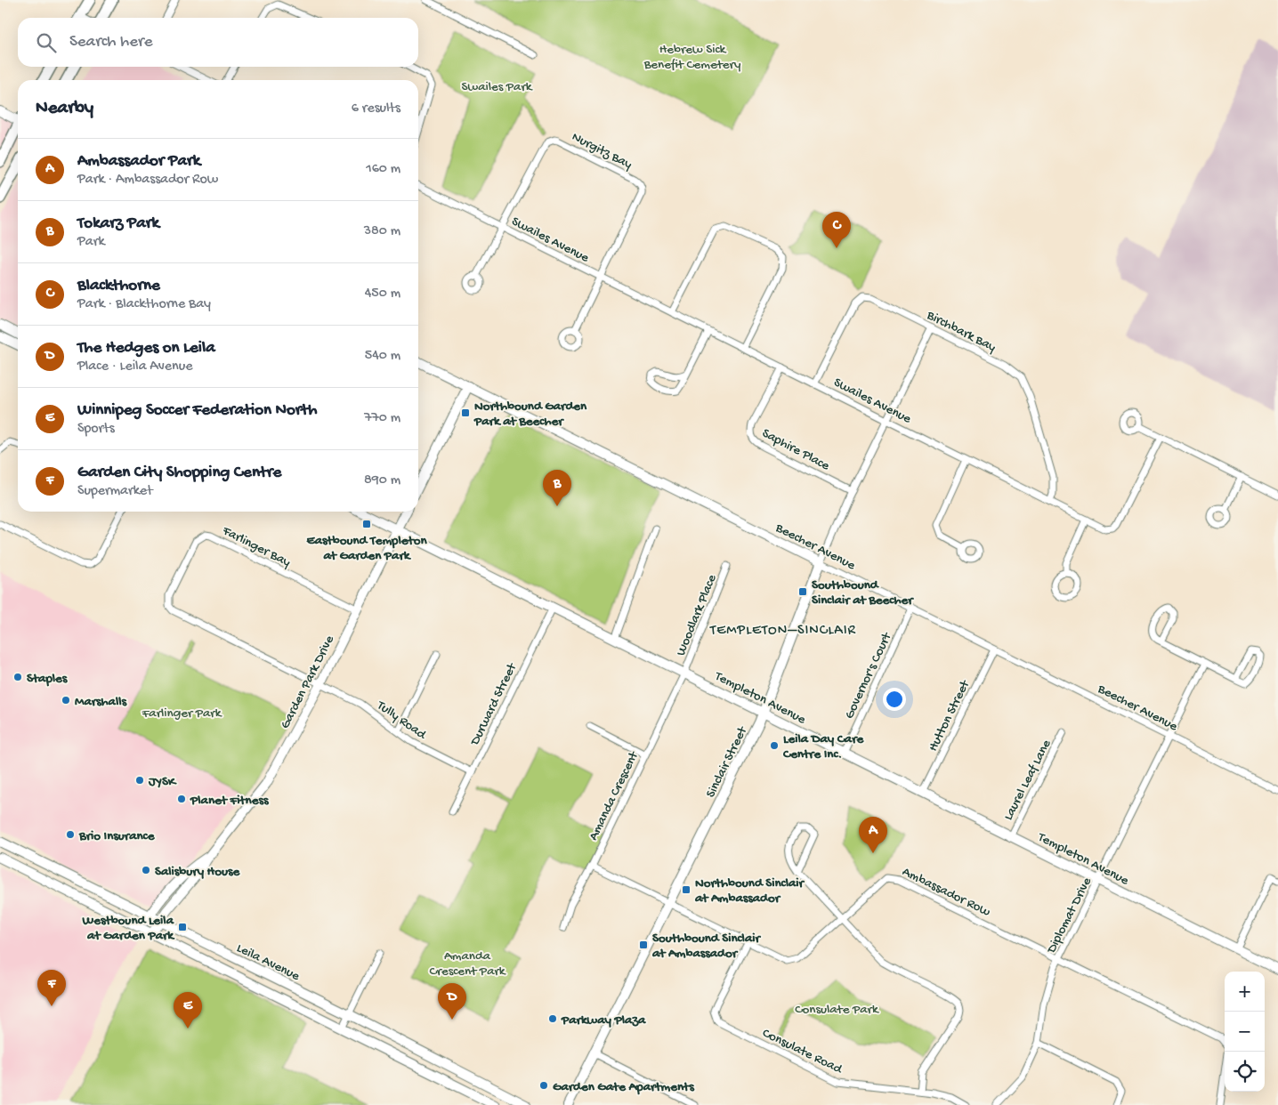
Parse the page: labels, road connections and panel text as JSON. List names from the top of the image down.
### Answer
{
  "streets": {
    "street": [
      "Nurgitz Bay",
      "Swailes Avenue",
      "Birchbark Bay",
      "Saphire Place",
      "Farlinger Bay",
      "Beecher Avenue",
      "Woodlark Place",
      "Governor's Court",
      "Garden Park Drive",
      "Templeton Avenue",
      "Durward Street",
      "Hutton Street",
      "Tully Road",
      "Sinclair Street",
      "Laurel Leaf Lane",
      "Amanda Crescent",
      "Ambassador Row",
      "Diplomat Drive",
      "Leila Avenue",
      "Consulate Road"
    ]
  },
  "crossings": [
    ["Nurgitz Bay", "Swailes Avenue"],
    ["Swailes Avenue", "Birchbark Bay"],
    ["Swailes Avenue", "Saphire Place"],
    ["Swailes Avenue", "Sinclair Street"],
    ["Birchbark Bay", "Sinclair Street"],
    ["Saphire Place", "Sinclair Street"],
    ["Farlinger Bay", "Garden Park Drive"],
    ["Farlinger Bay", "Tully Road"],
    ["Beecher Avenue", "Governor's Court"],
    ["Beecher Avenue", "Hutton Street"],
    ["Beecher Avenue", "Sinclair Street"],
    ["Beecher Avenue", "Diplomat Drive"],
    ["Woodlark Place", "Templeton Avenue"],
    ["Woodlark Place", "Amanda Crescent"],
    ["Governor's Court", "Templeton Avenue"],
    ["Garden Park Drive", "Templeton Avenue"],
    ["Garden Park Drive", "Tully Road"],
    ["Garden Park Drive", "Leila Avenue"],
    ["Templeton Avenue", "Durward Street"],
    ["Templeton Avenue", "Hutton Street"],
    ["Templeton Avenue", "Sinclair Street"],
    ["Templeton Avenue", "Laurel Leaf Lane"],
    ["Templeton Avenue", "Amanda Crescent"],
    ["Templeton Avenue", "Diplomat Drive"],
    ["Durward Street", "Tully Road"],
    ["Sinclair Street", "Ambassador Row"],
    ["Amanda Crescent", "Ambassador Row"],
    ["Ambassador Row", "Diplomat Drive"],
    ["Ambassador Row", "Consulate Road"]
  ],
  "districts": ["TEMPLETON–SINCLAIR"],
  "parks": [
    "Hebrew Sick Benefit Cemetery",
    "Swailes Park",
    "Farlinger Park",
    "Amanda Crescent Park",
    "Consulate Park"
  ],
  "places": {
    "transit": [
      "Northbound Garden Park at Beecher",
      "Eastbound Templeton at Garden Park",
      "Southbound Sinclair at Beecher",
      "Northbound Sinclair at Ambassador",
      "Westbound Leila at Garden Park",
      "Southbound Sinclair at Ambassador"
    ],
    "other": [
      "Staples",
      "Marshalls",
      "Leila Day Care Centre Inc.",
      "JYSK",
      "Planet Fitness",
      "Brio Insurance",
      "Salisbury House",
      "Parkway Plaza",
      "Garden Gate Apartments"
    ]
  },
  "page": {
    "search": "Search here",
    "heading": ["Nearby", "6 results"],
    "list": [
      {
        "mark": "A",
        "name": "Ambassador Park",
        "note": "Park · Ambassador Row",
        "value": "160 m"
      },
      {
        "mark": "B",
        "name": "Tokarz Park",
        "note": "Park",
        "value": "380 m"
      },
      {
        "mark": "C",
        "name": "Blackthorne",
        "note": "Park · Blackthorne Bay",
        "value": "450 m"
      },
      {
        "mark": "D",
        "name": "The Hedges on Leila",
        "note": "Place · Leila Avenue",
        "value": "540 m"
      },
      {
        "mark": "E",
        "name": "Winnipeg Soccer Federation North",
        "note": "Sports",
        "value": "770 m"
      },
      {
        "mark": "F",
        "name": "Garden City Shopping Centre",
        "note": "Supermarket",
        "value": "890 m"
      }
    ],
    "pins": [
      "C",
      "B",
      "A",
      "F",
      "D",
      "E"
    ],
    "map_buttons": ["+", "−"]
  }
}
